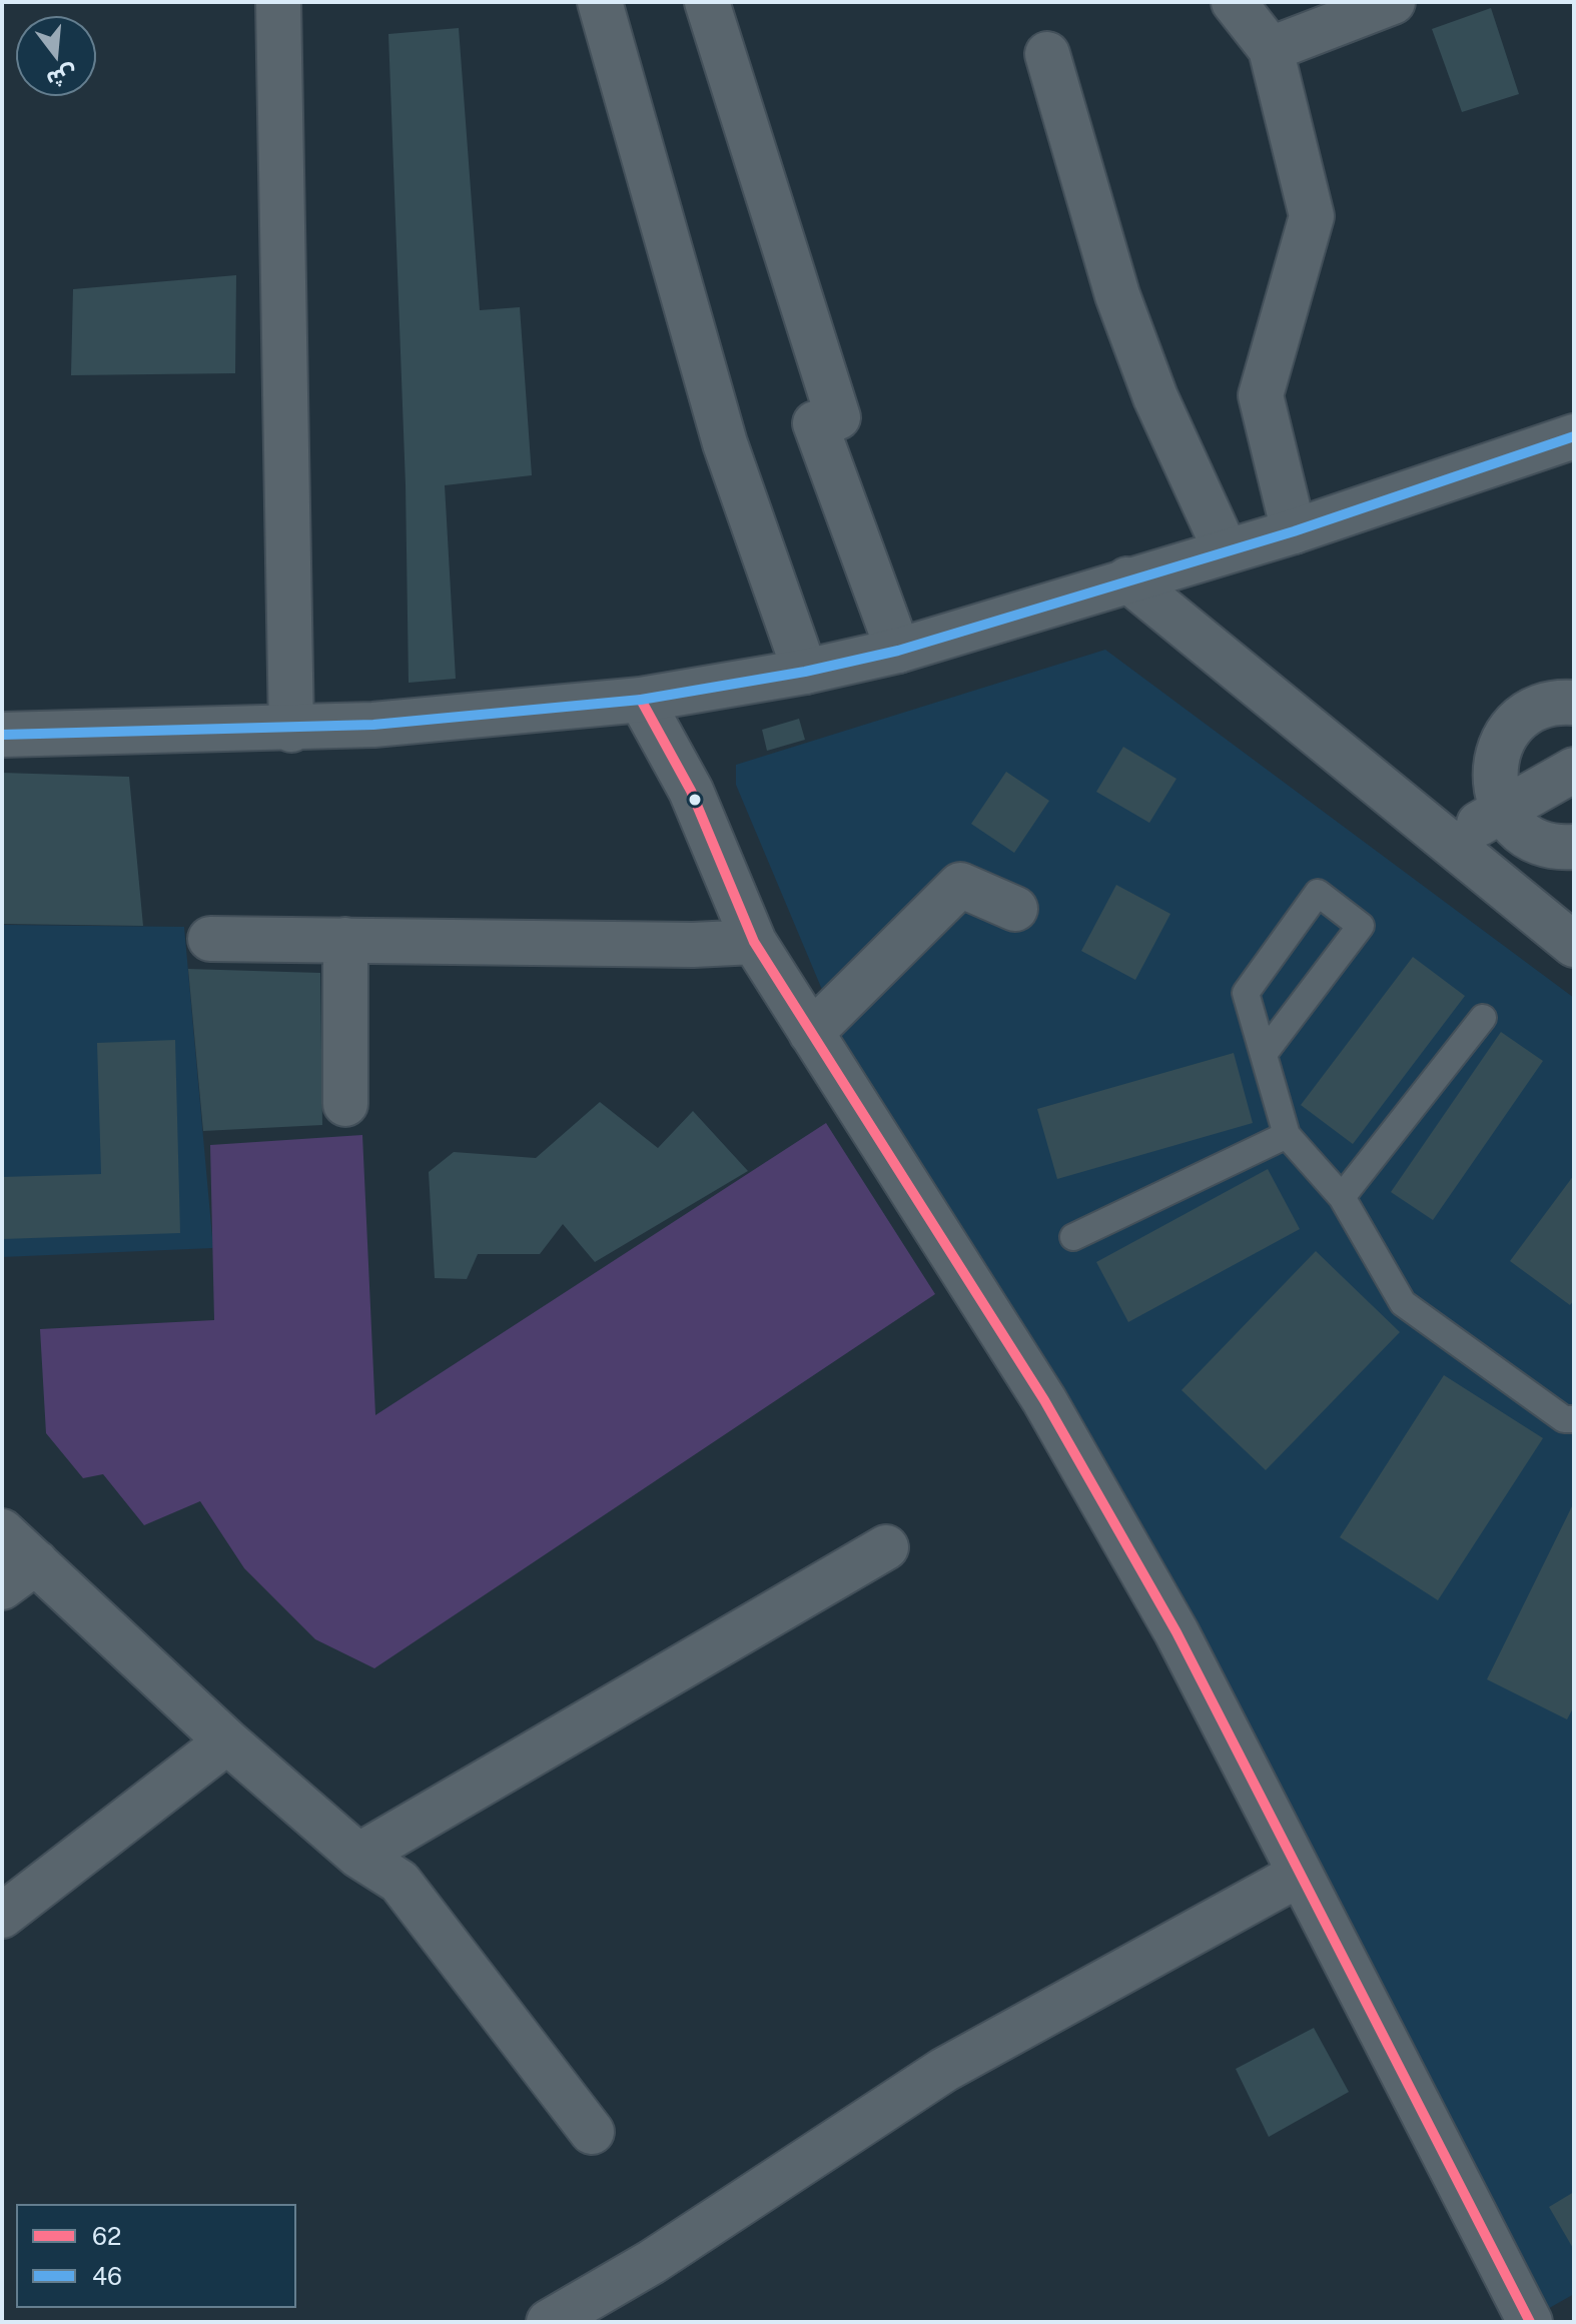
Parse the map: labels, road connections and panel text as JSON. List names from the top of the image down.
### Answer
{
  "lines": ["transit line 46", "transit line 62"],
  "legend": ["62", "46"],
  "north": "bottom"
}
